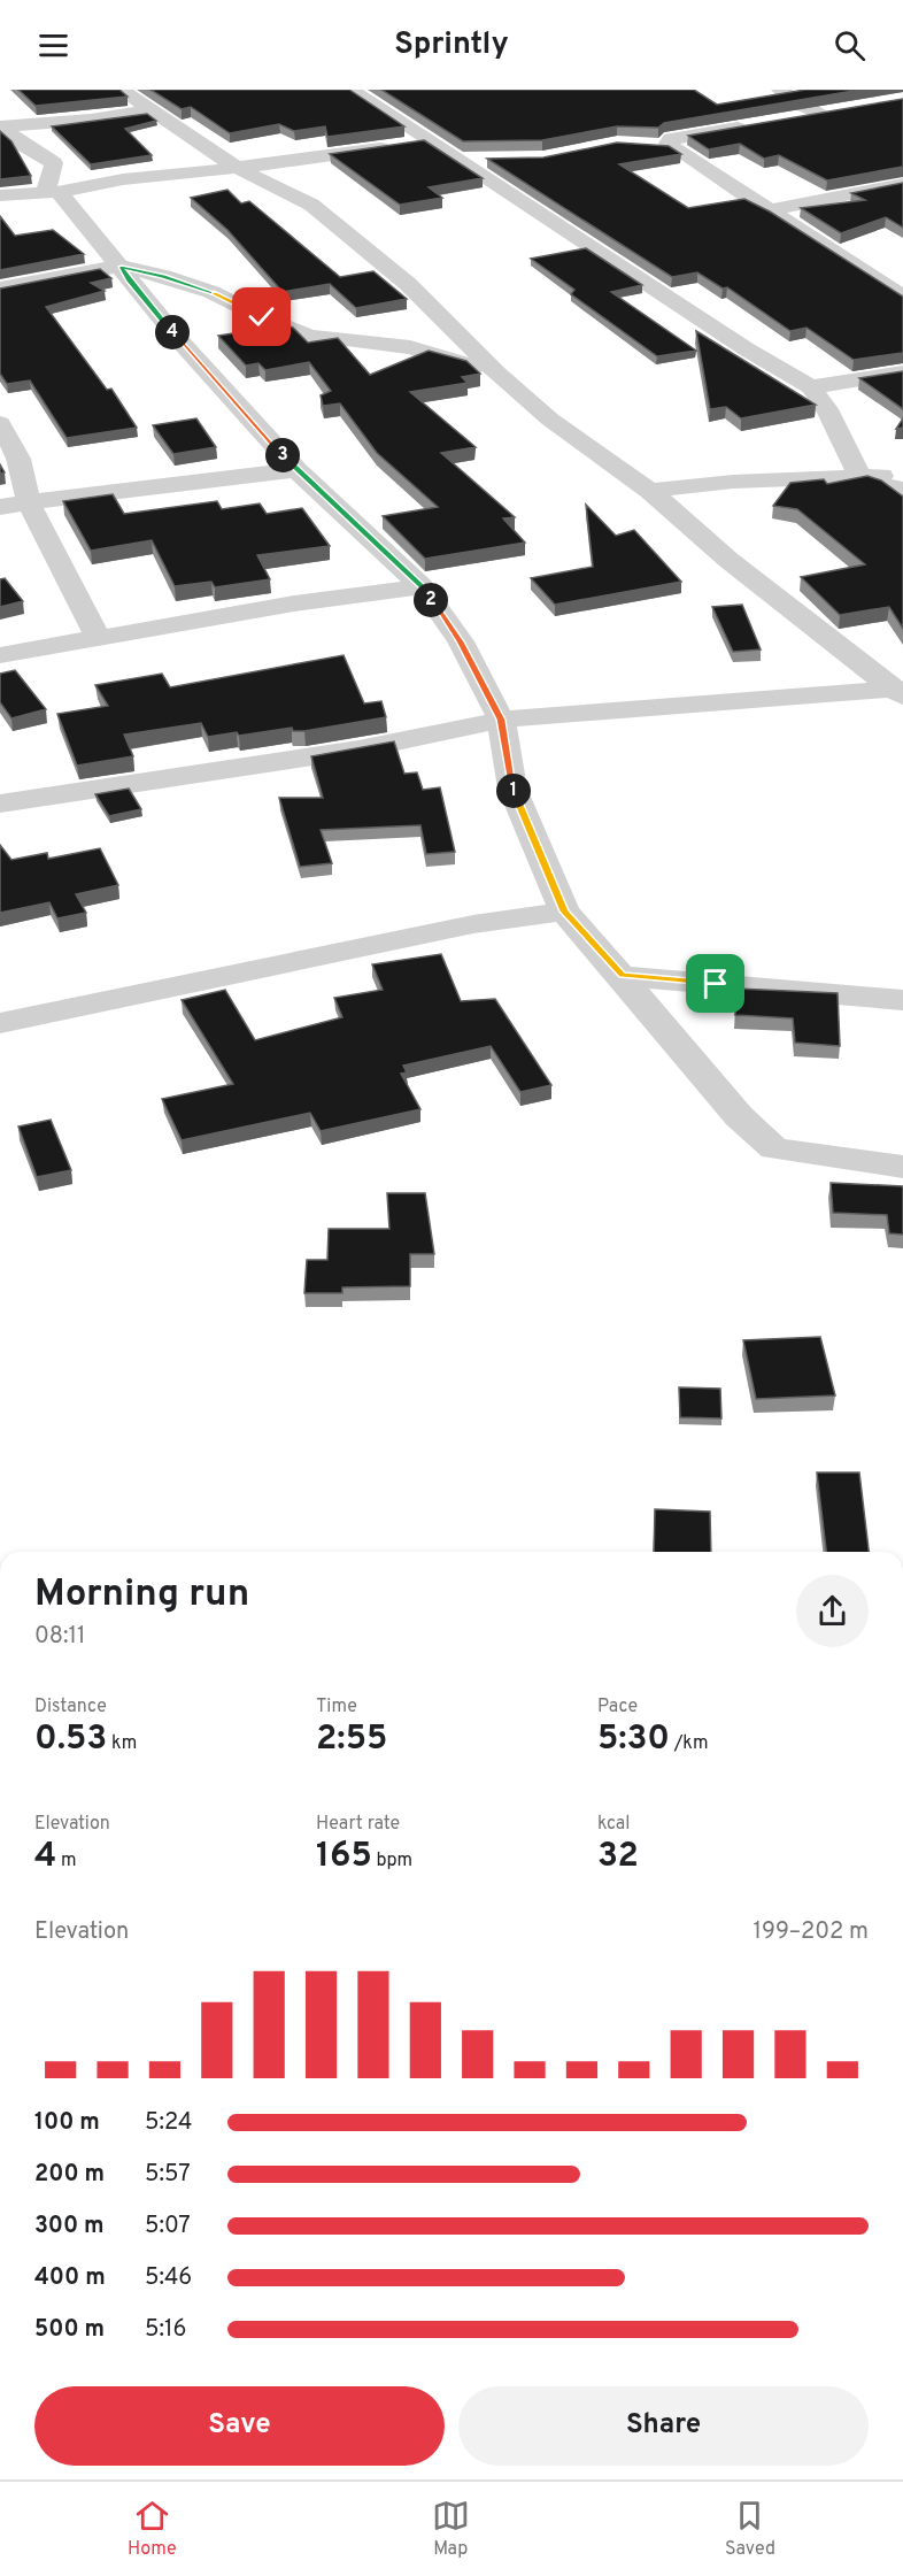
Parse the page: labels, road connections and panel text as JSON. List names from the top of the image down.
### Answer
{
  "page": {
    "header": "Sprintly",
    "pins": [
      "4",
      "3",
      "2",
      "1"
    ],
    "heading": ["Morning run", "08:11"],
    "stats": [
      ["Distance", "0.53 km"],
      ["Time", "2:55"],
      ["Pace", "5:30 /km"],
      ["Elevation", "4 m"],
      ["Heart rate", "165 bpm"],
      ["kcal", "32"]
    ],
    "chart": ["Elevation", "199–202 m"],
    "list": [
      {
        "name": "100 m",
        "note": "5:24"
      },
      {
        "name": "200 m",
        "note": "5:57"
      },
      {
        "name": "300 m",
        "note": "5:07"
      },
      {
        "name": "400 m",
        "note": "5:46"
      },
      {
        "name": "500 m",
        "note": "5:16"
      }
    ],
    "buttons": ["Save", "Share"],
    "tabs": ["Home", "Map", "Saved"]
  }
}
